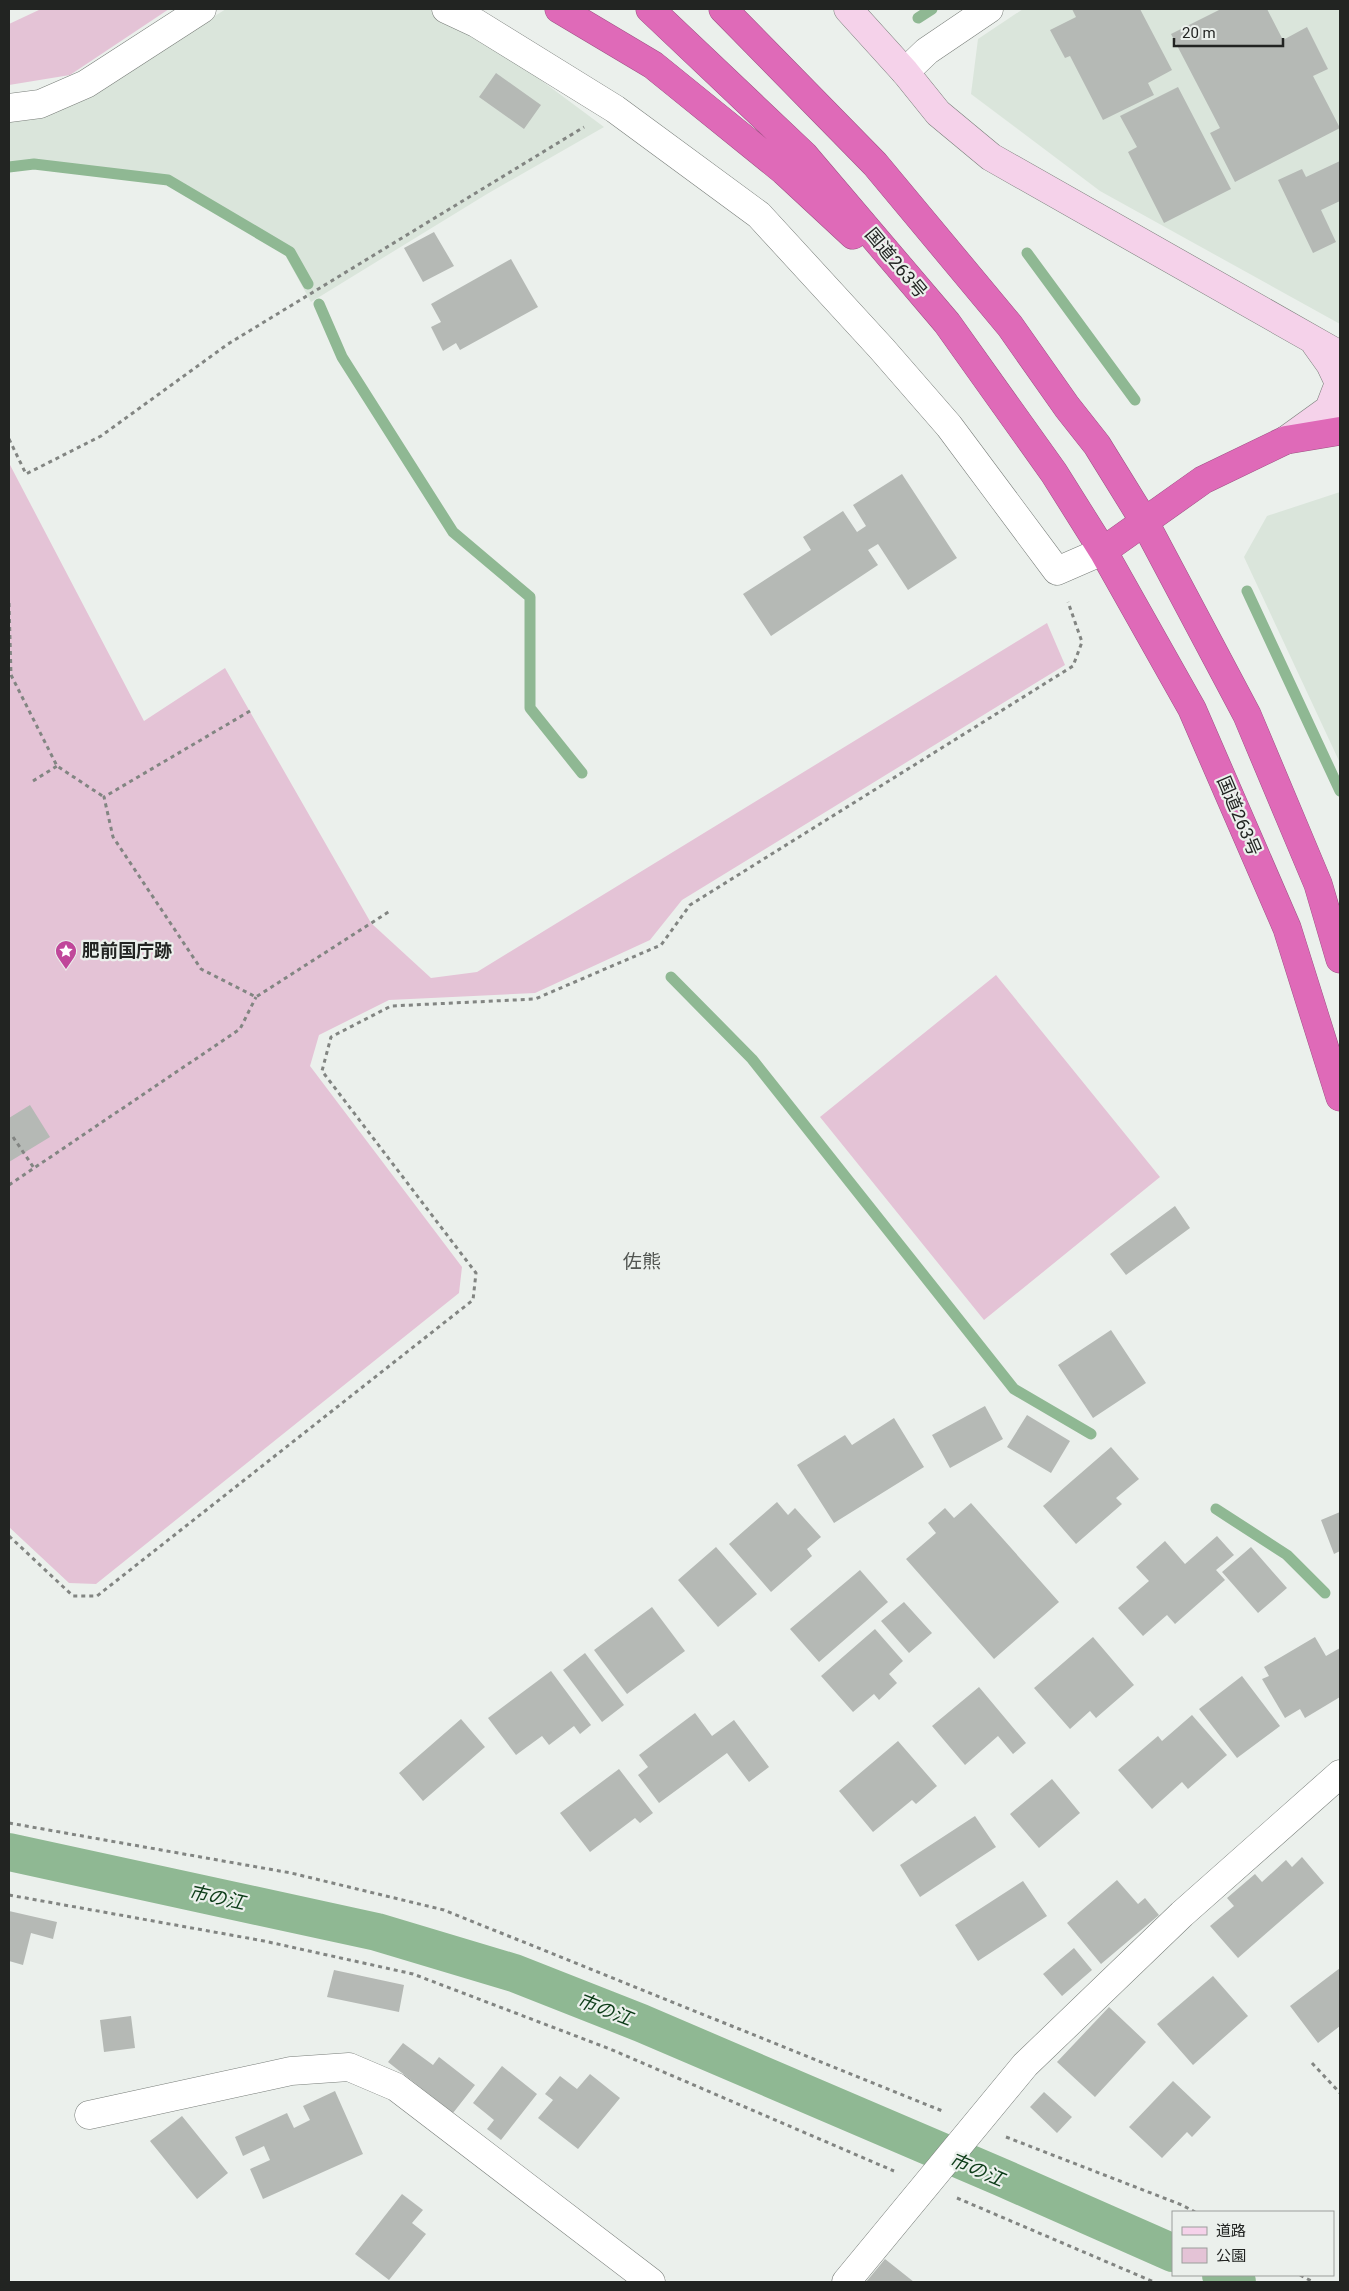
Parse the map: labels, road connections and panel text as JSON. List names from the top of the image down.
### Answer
{
  "streets": {
    "highway": ["国道263号"]
  },
  "districts": ["佐熊"],
  "water": ["市の江"],
  "places": {
    "place": ["肥前国庁跡"]
  },
  "legend": ["道路", "公園"],
  "scale_bar": "20 m"
}
